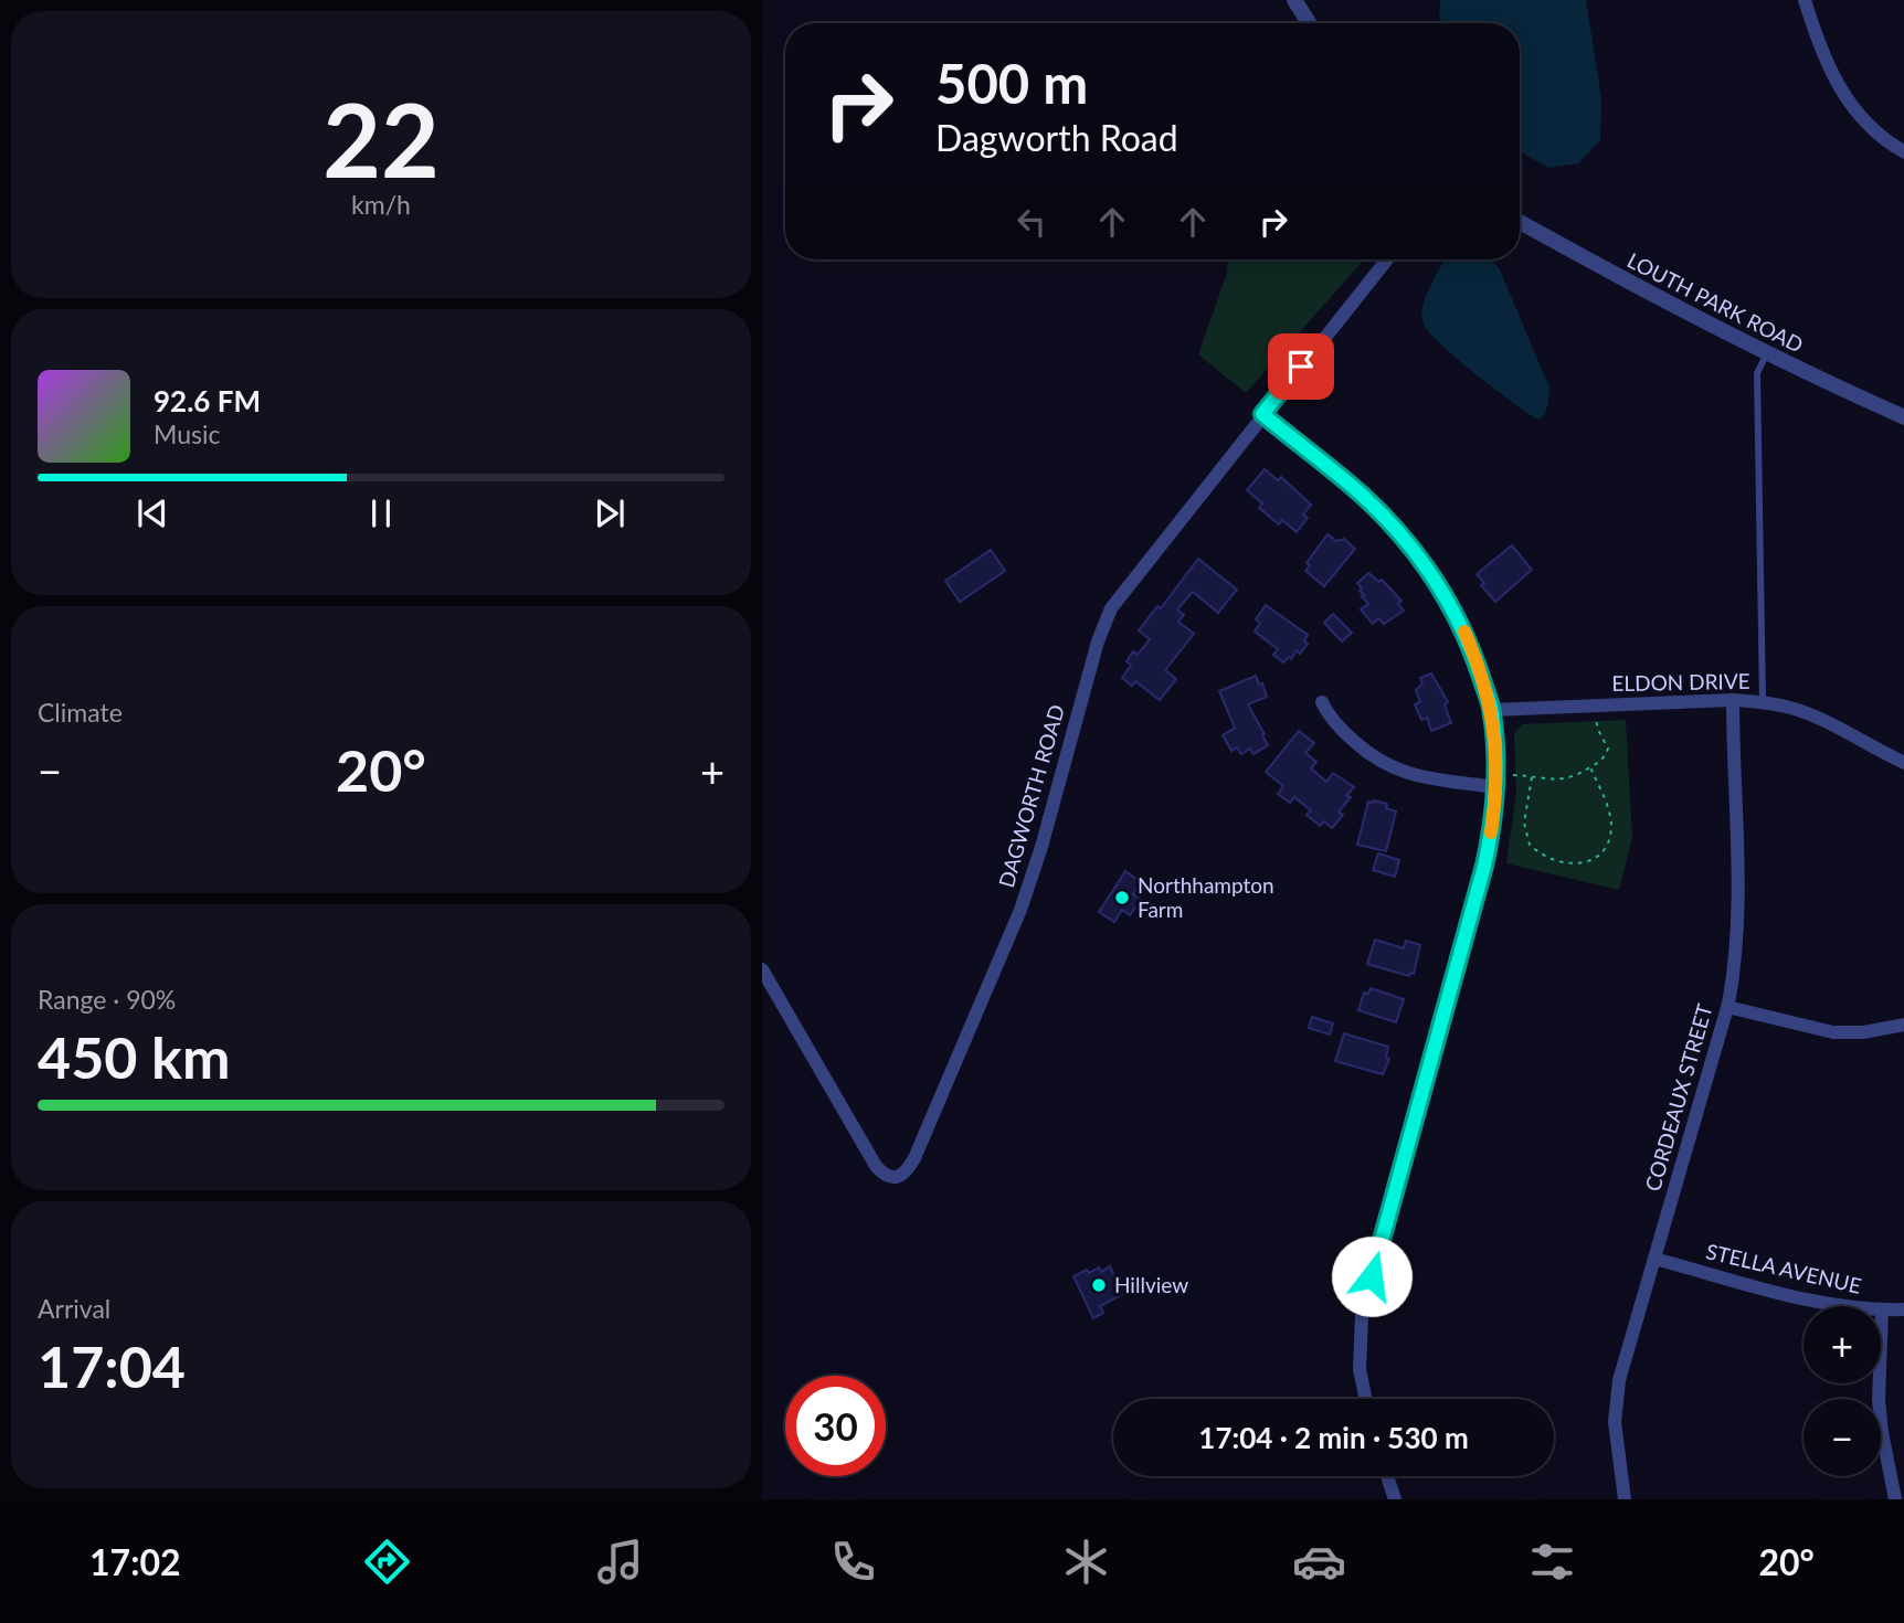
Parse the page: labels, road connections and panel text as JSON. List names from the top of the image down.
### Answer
{
  "streets": {
    "street": [
      "LOUTH PARK ROAD",
      "ELDON DRIVE",
      "DAGWORTH ROAD",
      "CORDEAUX STREET",
      "STELLA AVENUE"
    ]
  },
  "crossings": [
    ["ELDON DRIVE", "CORDEAUX STREET"],
    ["CORDEAUX STREET", "STELLA AVENUE"]
  ],
  "places": ["Northhampton Farm", "Hillview"],
  "page": {
    "tile": [
      ["22", "km/h"],
      "Climate",
      ["Range · 90%", "450 km"],
      ["Arrival", "17:04"]
    ],
    "turn": ["500 m", "Dagworth Road"],
    "song": ["92.6 FM", "Music"],
    "heat": ["−", "20°", "+"],
    "map_buttons": ["+", "−"],
    "limit": "30",
    "trip": "17:04 · 2 min · 530 m",
    "tabs": ["17:02", "20°"]
  }
}
